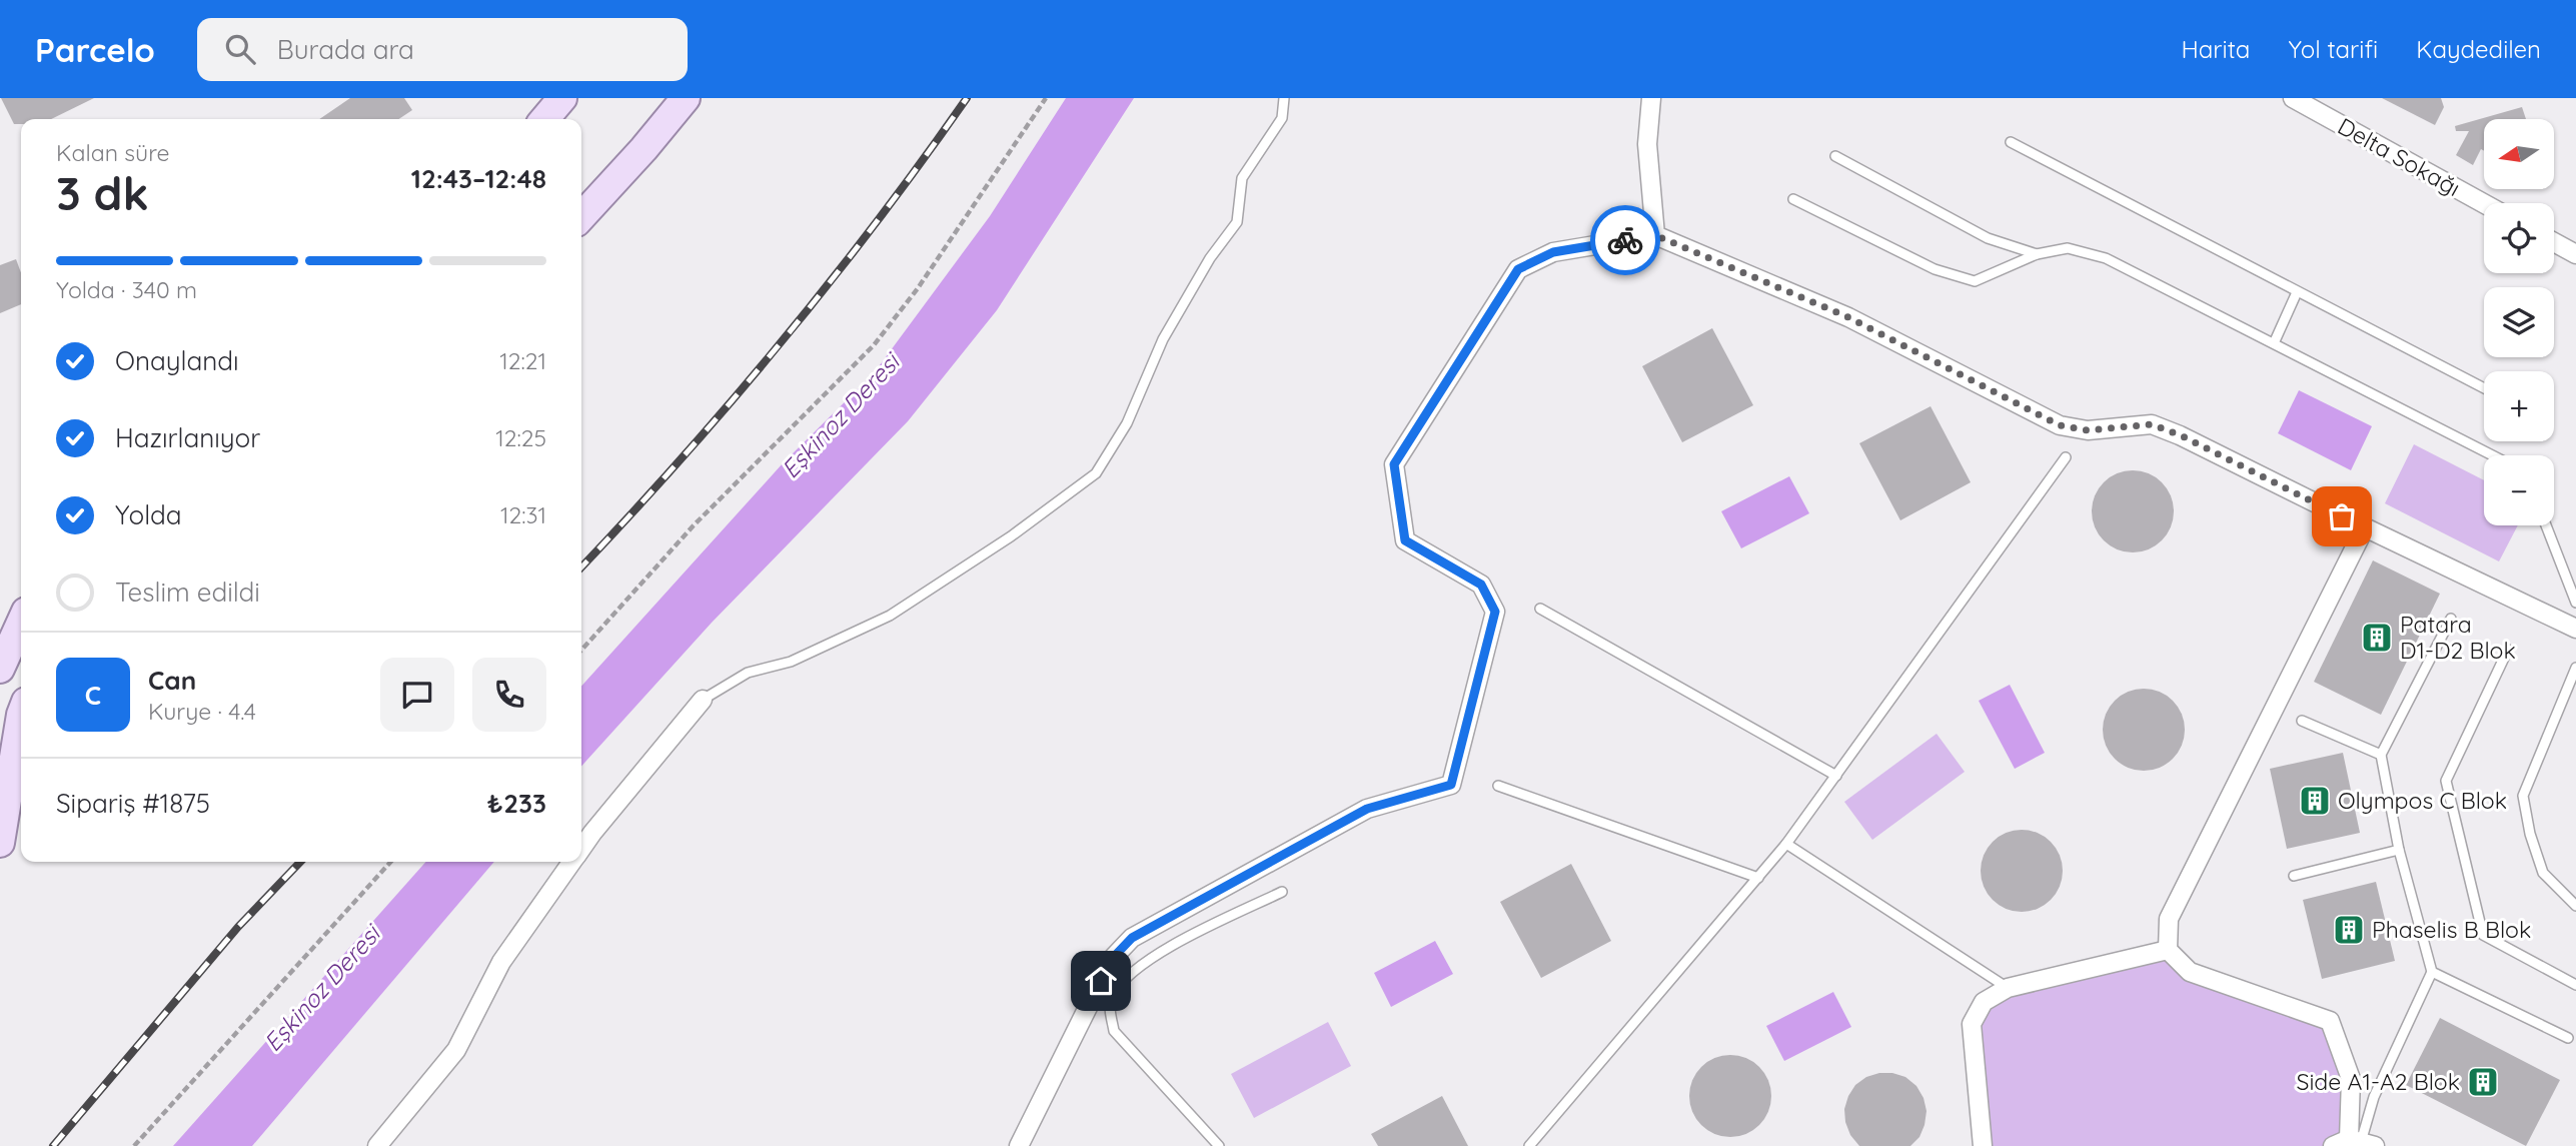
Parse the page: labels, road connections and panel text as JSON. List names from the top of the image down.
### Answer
{
  "streets": {
    "street": ["Delta Sokağı"]
  },
  "water": ["Eşkinoz Deresi"],
  "places": {
    "building": [
      "Patara D1-D2 Blok",
      "Olympos C Blok",
      "Phaselis B Blok",
      "Side A1-A2 Blok"
    ]
  },
  "north": "left",
  "page": {
    "header": "Parcelo",
    "search": "Burada ara",
    "nav": ["Harita", "Yol tarifi", "Kaydedilen"],
    "map_buttons": ["+", "−"],
    "heading": ["3 dk", "Kalan süre", "12:43–12:48"],
    "panel": [
      "Can",
      "Kurye · 4.4",
      "Sipariş #1875",
      "₺233"
    ],
    "bar": "Yolda · 340 m",
    "list": [
      ["Onaylandı", "12:21"],
      ["Hazırlanıyor", "12:25"],
      ["Yolda", "12:31"],
      "Teslim edildi"
    ],
    "round": "C"
  }
}
